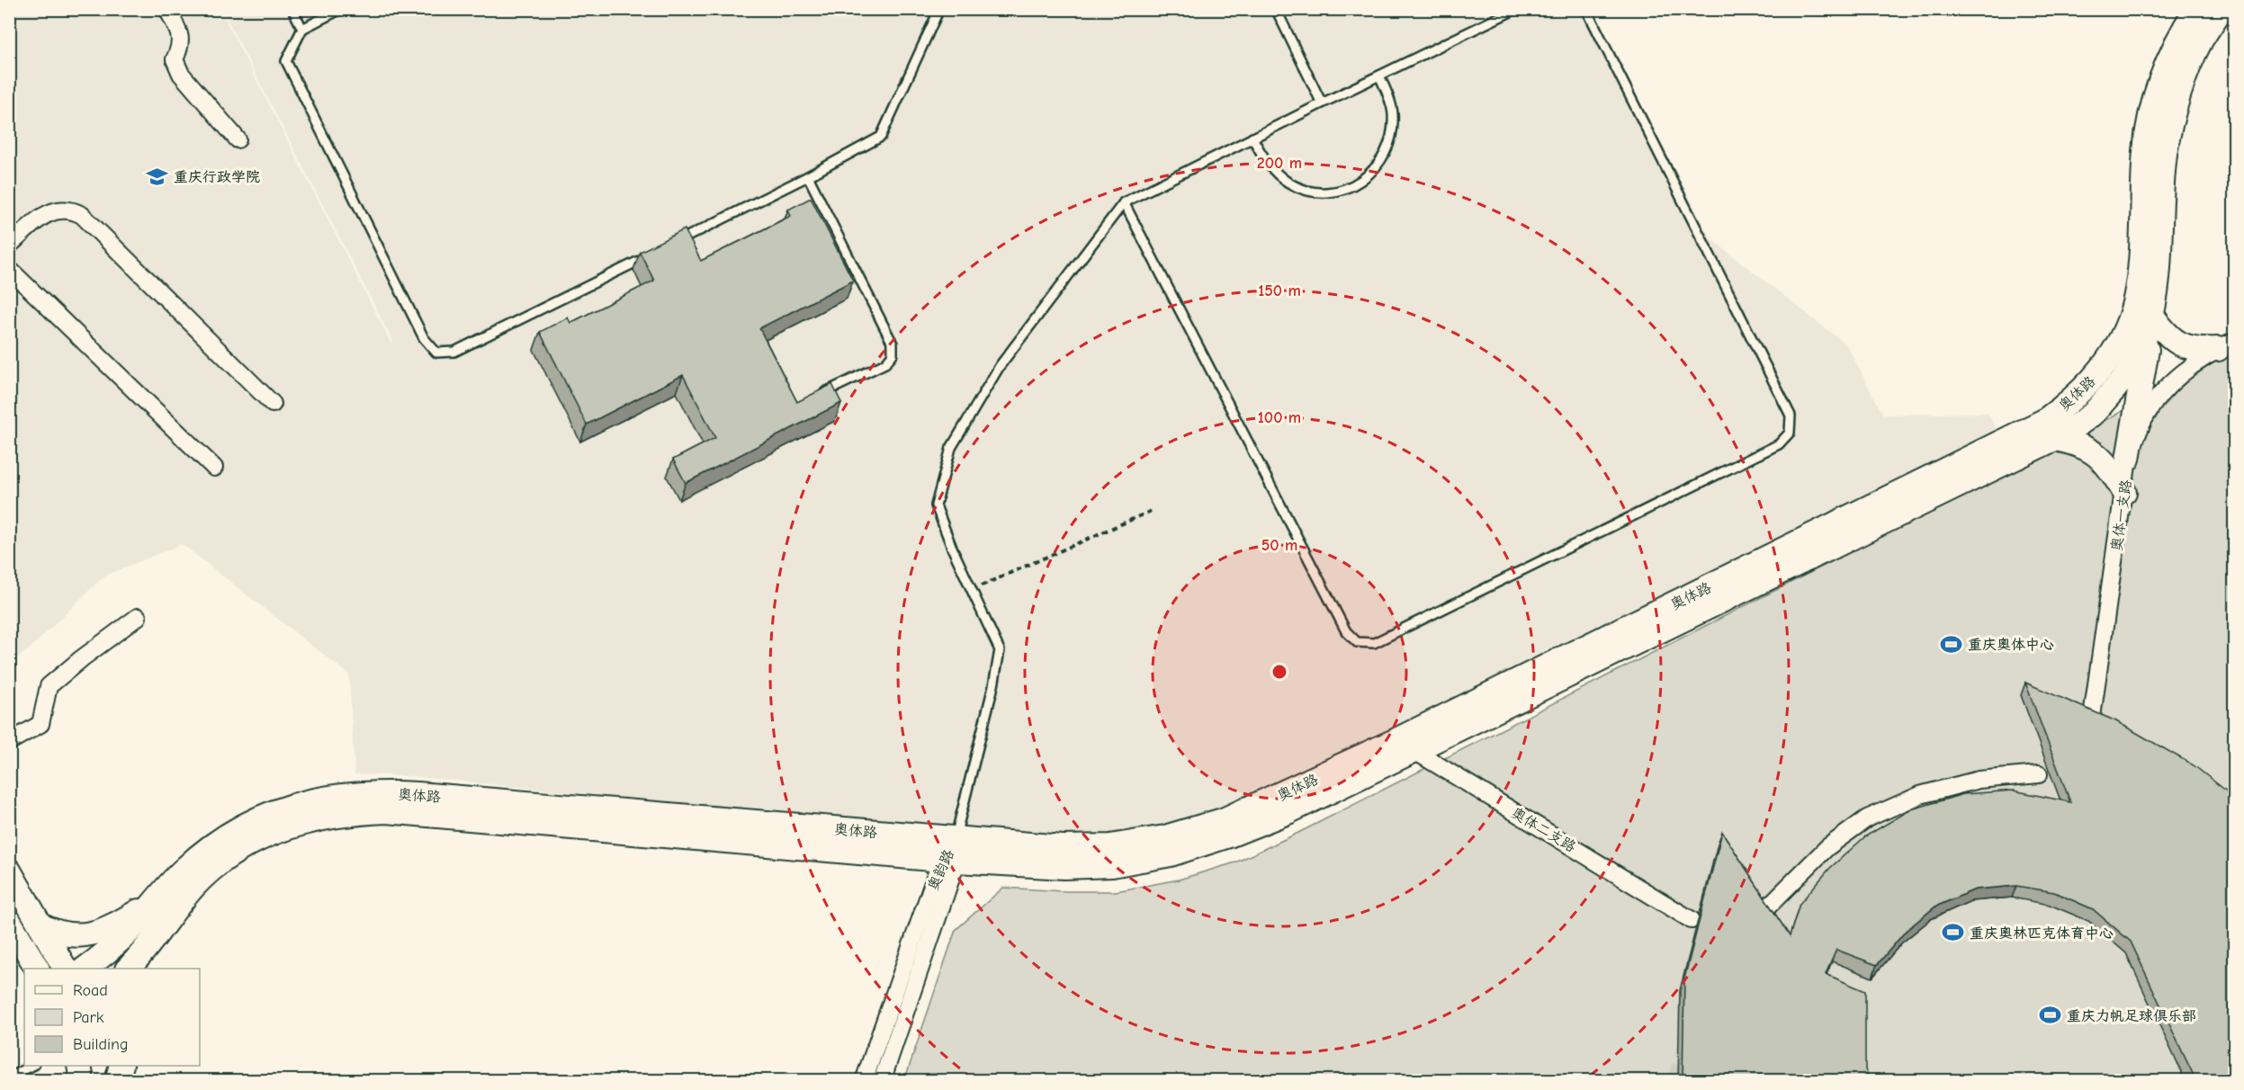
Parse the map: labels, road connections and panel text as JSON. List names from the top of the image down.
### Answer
{
  "streets": {
    "main road": ["奥体路"],
    "street": ["奥体一支路", "奥体二支路", "奥韵路"]
  },
  "crossings": [
    ["奥体路", "奥体二支路"],
    ["奥体路", "奥韵路"]
  ],
  "places": {
    "school or university": ["重庆行政学院"],
    "sports": ["重庆奥体中心", "重庆奥林匹克体育中心", "重庆力帆足球俱乐部"]
  },
  "legend": ["Road", "Park", "Building"],
  "rings": [
    "200 m",
    "150 m",
    "100 m",
    "50 m"
  ]
}
